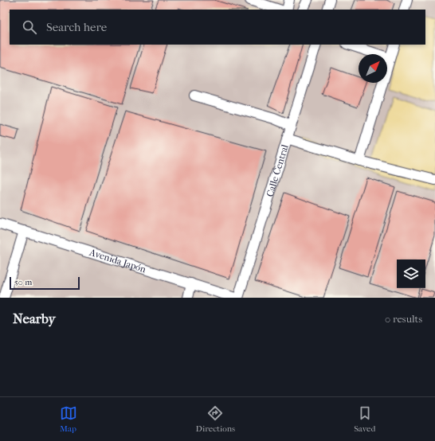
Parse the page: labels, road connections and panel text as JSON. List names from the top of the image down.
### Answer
{
  "streets": {
    "street": ["Calle Central", "Avenida Japón"]
  },
  "scale_bar": "50 m",
  "north": "top right",
  "page": {
    "search": "Search here",
    "scale": "50 m",
    "heading": ["Nearby", "0 results"],
    "nav": ["Map", "Directions", "Saved"]
  }
}
